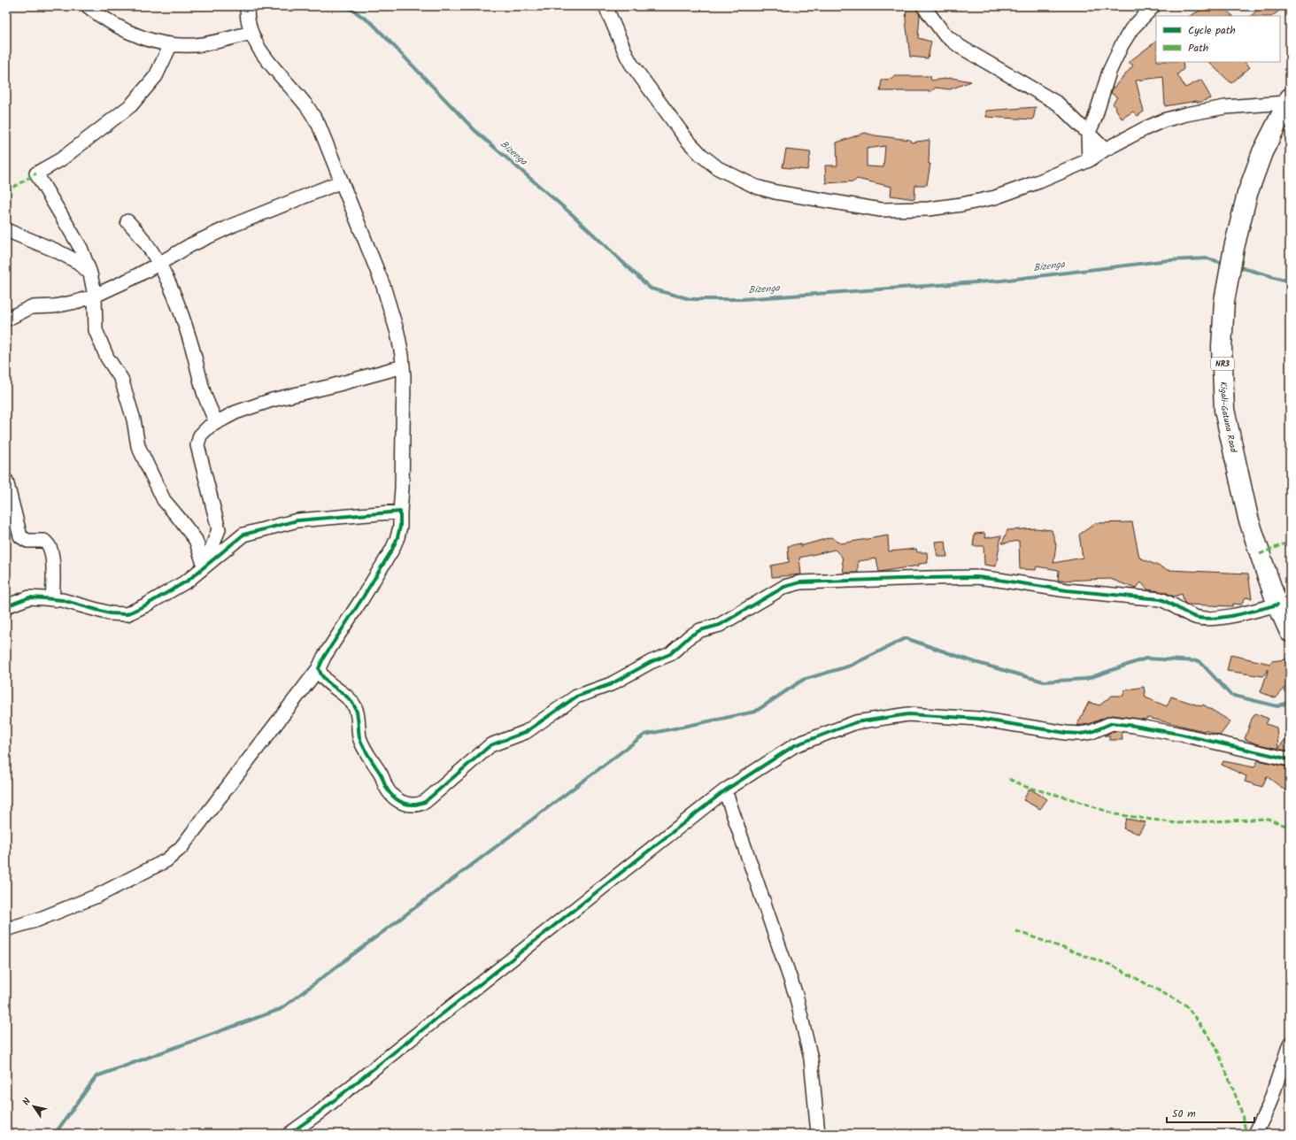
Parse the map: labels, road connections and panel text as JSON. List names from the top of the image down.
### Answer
{
  "streets": {
    "highway": ["NR3", "Kigali-Gatuna Road"]
  },
  "water": ["Bizenga"],
  "legend": ["Cycle path", "Path"],
  "scale_bar": "50 m",
  "north": "top left"
}
